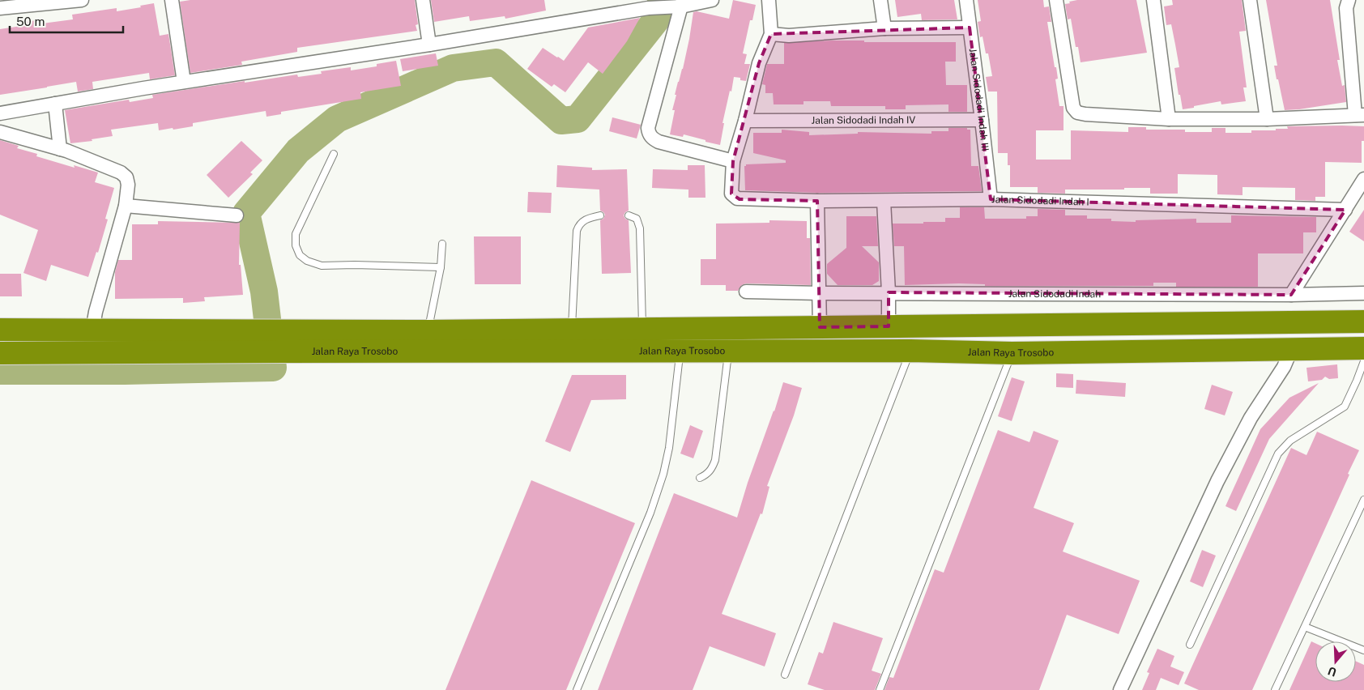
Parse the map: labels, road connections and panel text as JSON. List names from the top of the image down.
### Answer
{
  "streets": {
    "highway": ["Jalan Raya Trosobo"],
    "street": [
      "Jalan Sidodadi Indah III",
      "Jalan Sidodadi Indah IV",
      "Jalan Sidodadi Indah I",
      "Jalan Sidodadi Indah"
    ]
  },
  "crossings": [
    ["Jalan Sidodadi Indah III", "Jalan Sidodadi Indah IV"],
    ["Jalan Sidodadi Indah III", "Jalan Sidodadi Indah I"]
  ],
  "scale_bar": "50 m",
  "north": "bottom"
}
